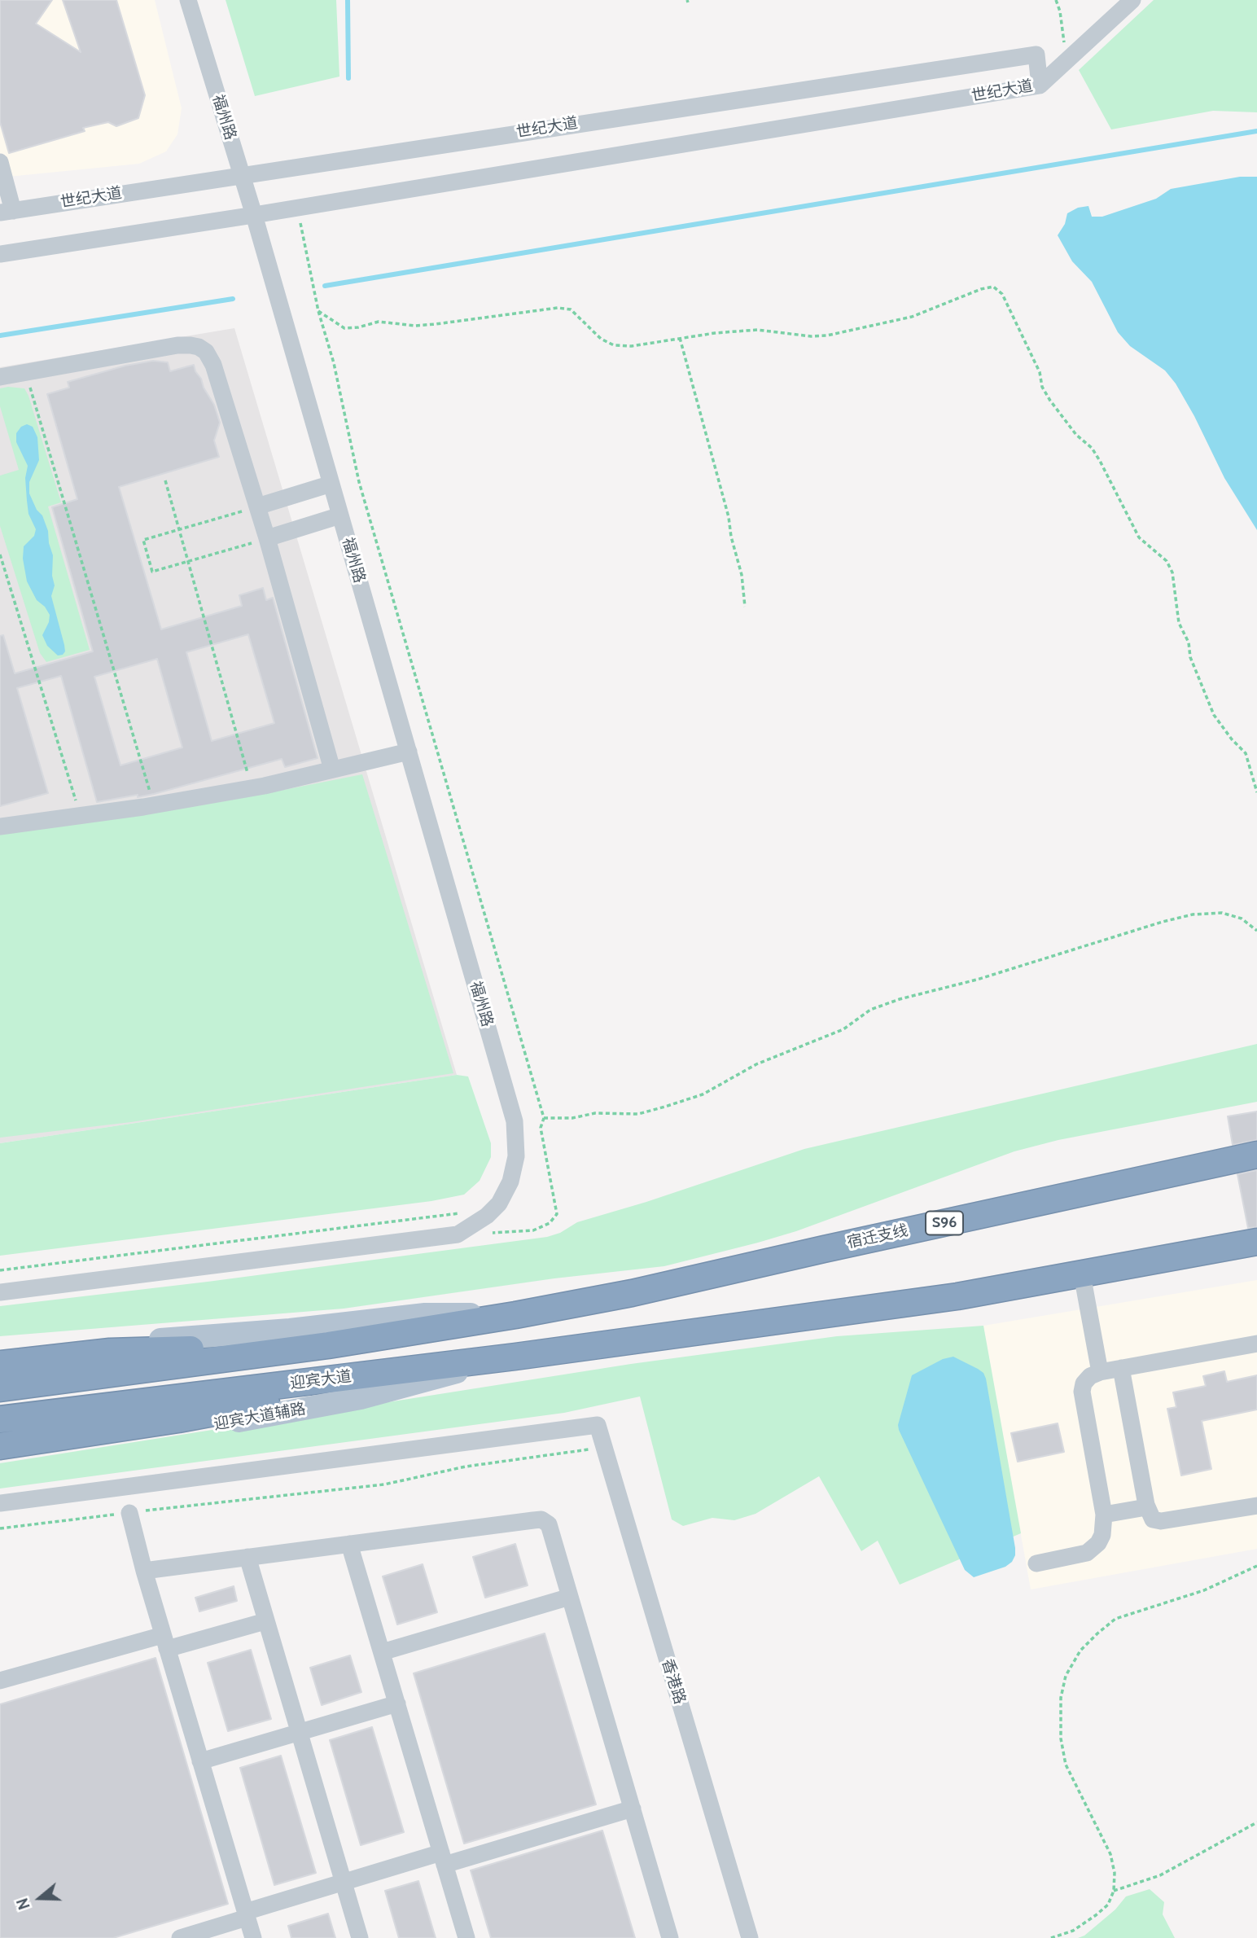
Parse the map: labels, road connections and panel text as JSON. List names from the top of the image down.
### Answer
{
  "streets": {
    "highway": ["S96", "宿迁支线", "迎宾大道"],
    "main road": ["迎宾大道辅路"],
    "street": ["世纪大道", "福州路", "香港路"]
  },
  "crossings": [
    ["世纪大道", "福州路"],
    ["迎宾大道", "迎宾大道辅路"]
  ],
  "north": "left"
}
